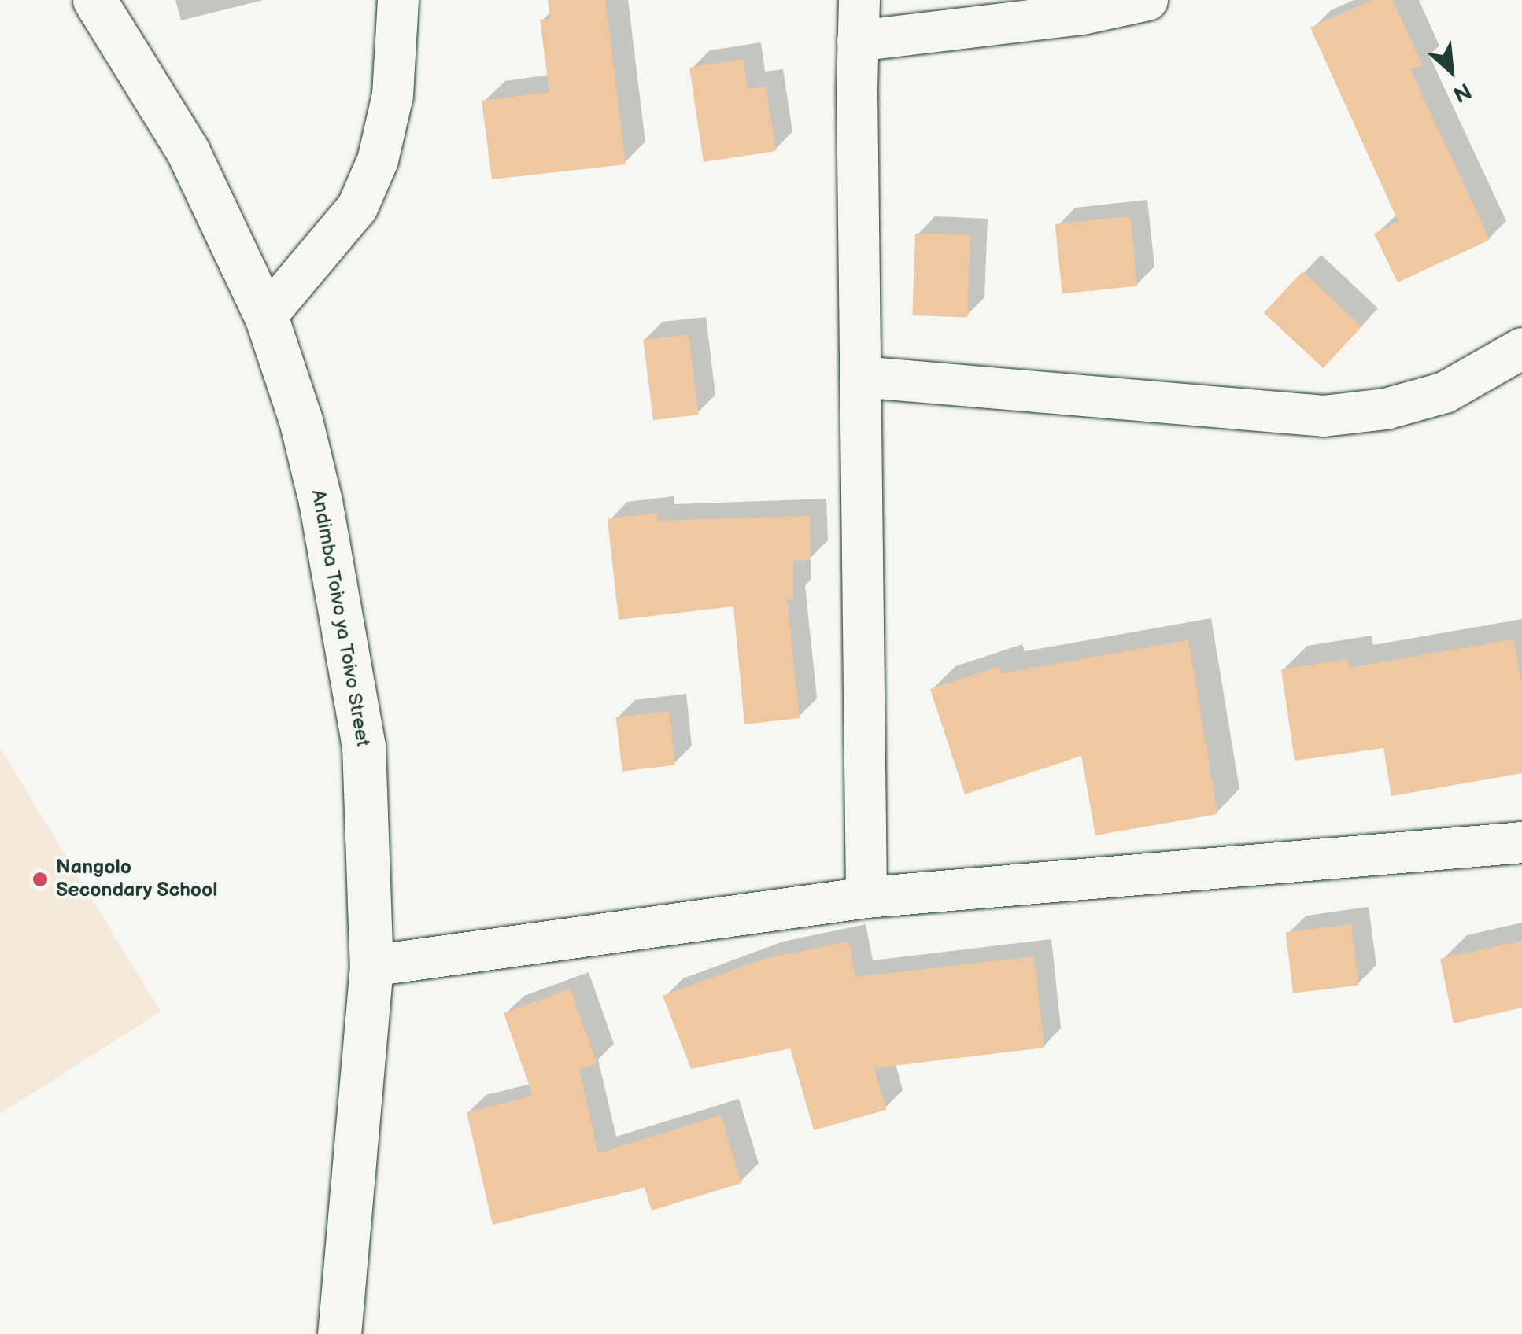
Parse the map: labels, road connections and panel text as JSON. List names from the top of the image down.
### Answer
{
  "streets": {
    "street": ["Andimba Toivo ya Toivo Street"]
  },
  "places": ["Nangolo Secondary School"],
  "north": "bottom right"
}
